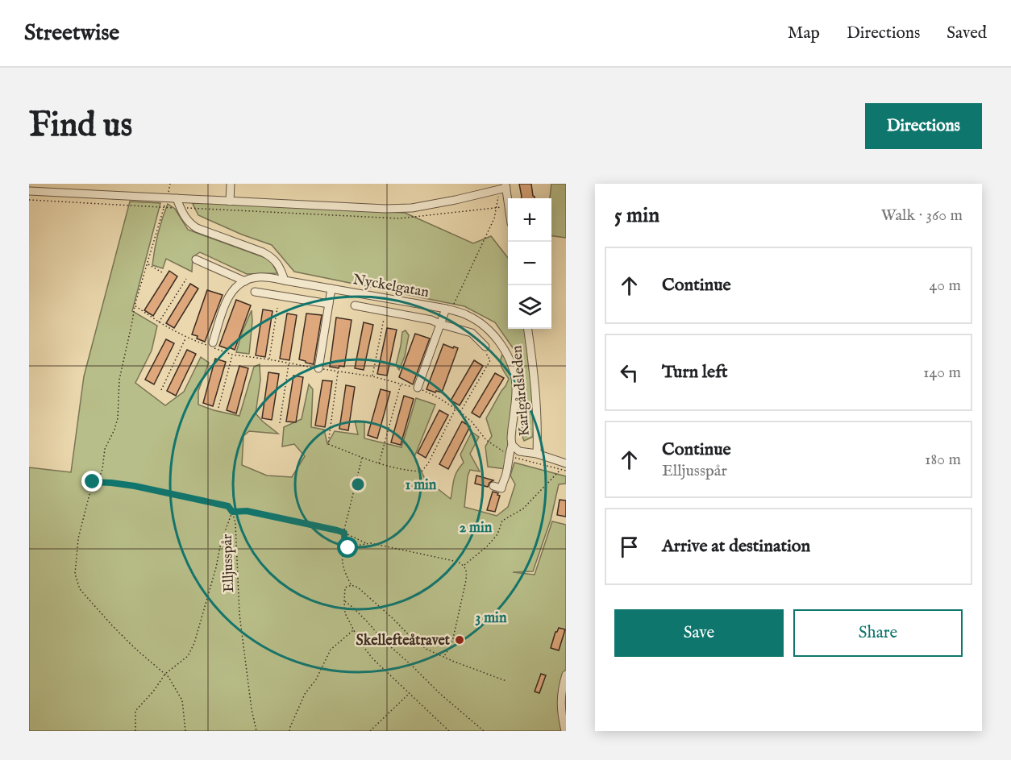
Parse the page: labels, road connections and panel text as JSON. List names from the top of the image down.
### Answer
{
  "streets": {
    "street": ["Nyckelgatan", "Karlgårdsleden"],
    "path": ["Elljusspår"]
  },
  "places": ["Skellefteåtravet"],
  "page": {
    "header": "Streetwise",
    "nav": ["Map", "Directions", "Saved"],
    "buttons": [
      "Directions",
      ["Save", "Share"]
    ],
    "title": "Find us",
    "heading": ["5 min", "Walk · 360 m"],
    "map_buttons": ["+", "−"],
    "list": [
      ["Continue", "40 m"],
      ["Turn left", "140 m"],
      ["Continue", "Elljusspår", "180 m"],
      "Arrive at destination"
    ]
  },
  "rings": ["1 min", "2 min", "3 min"]
}
